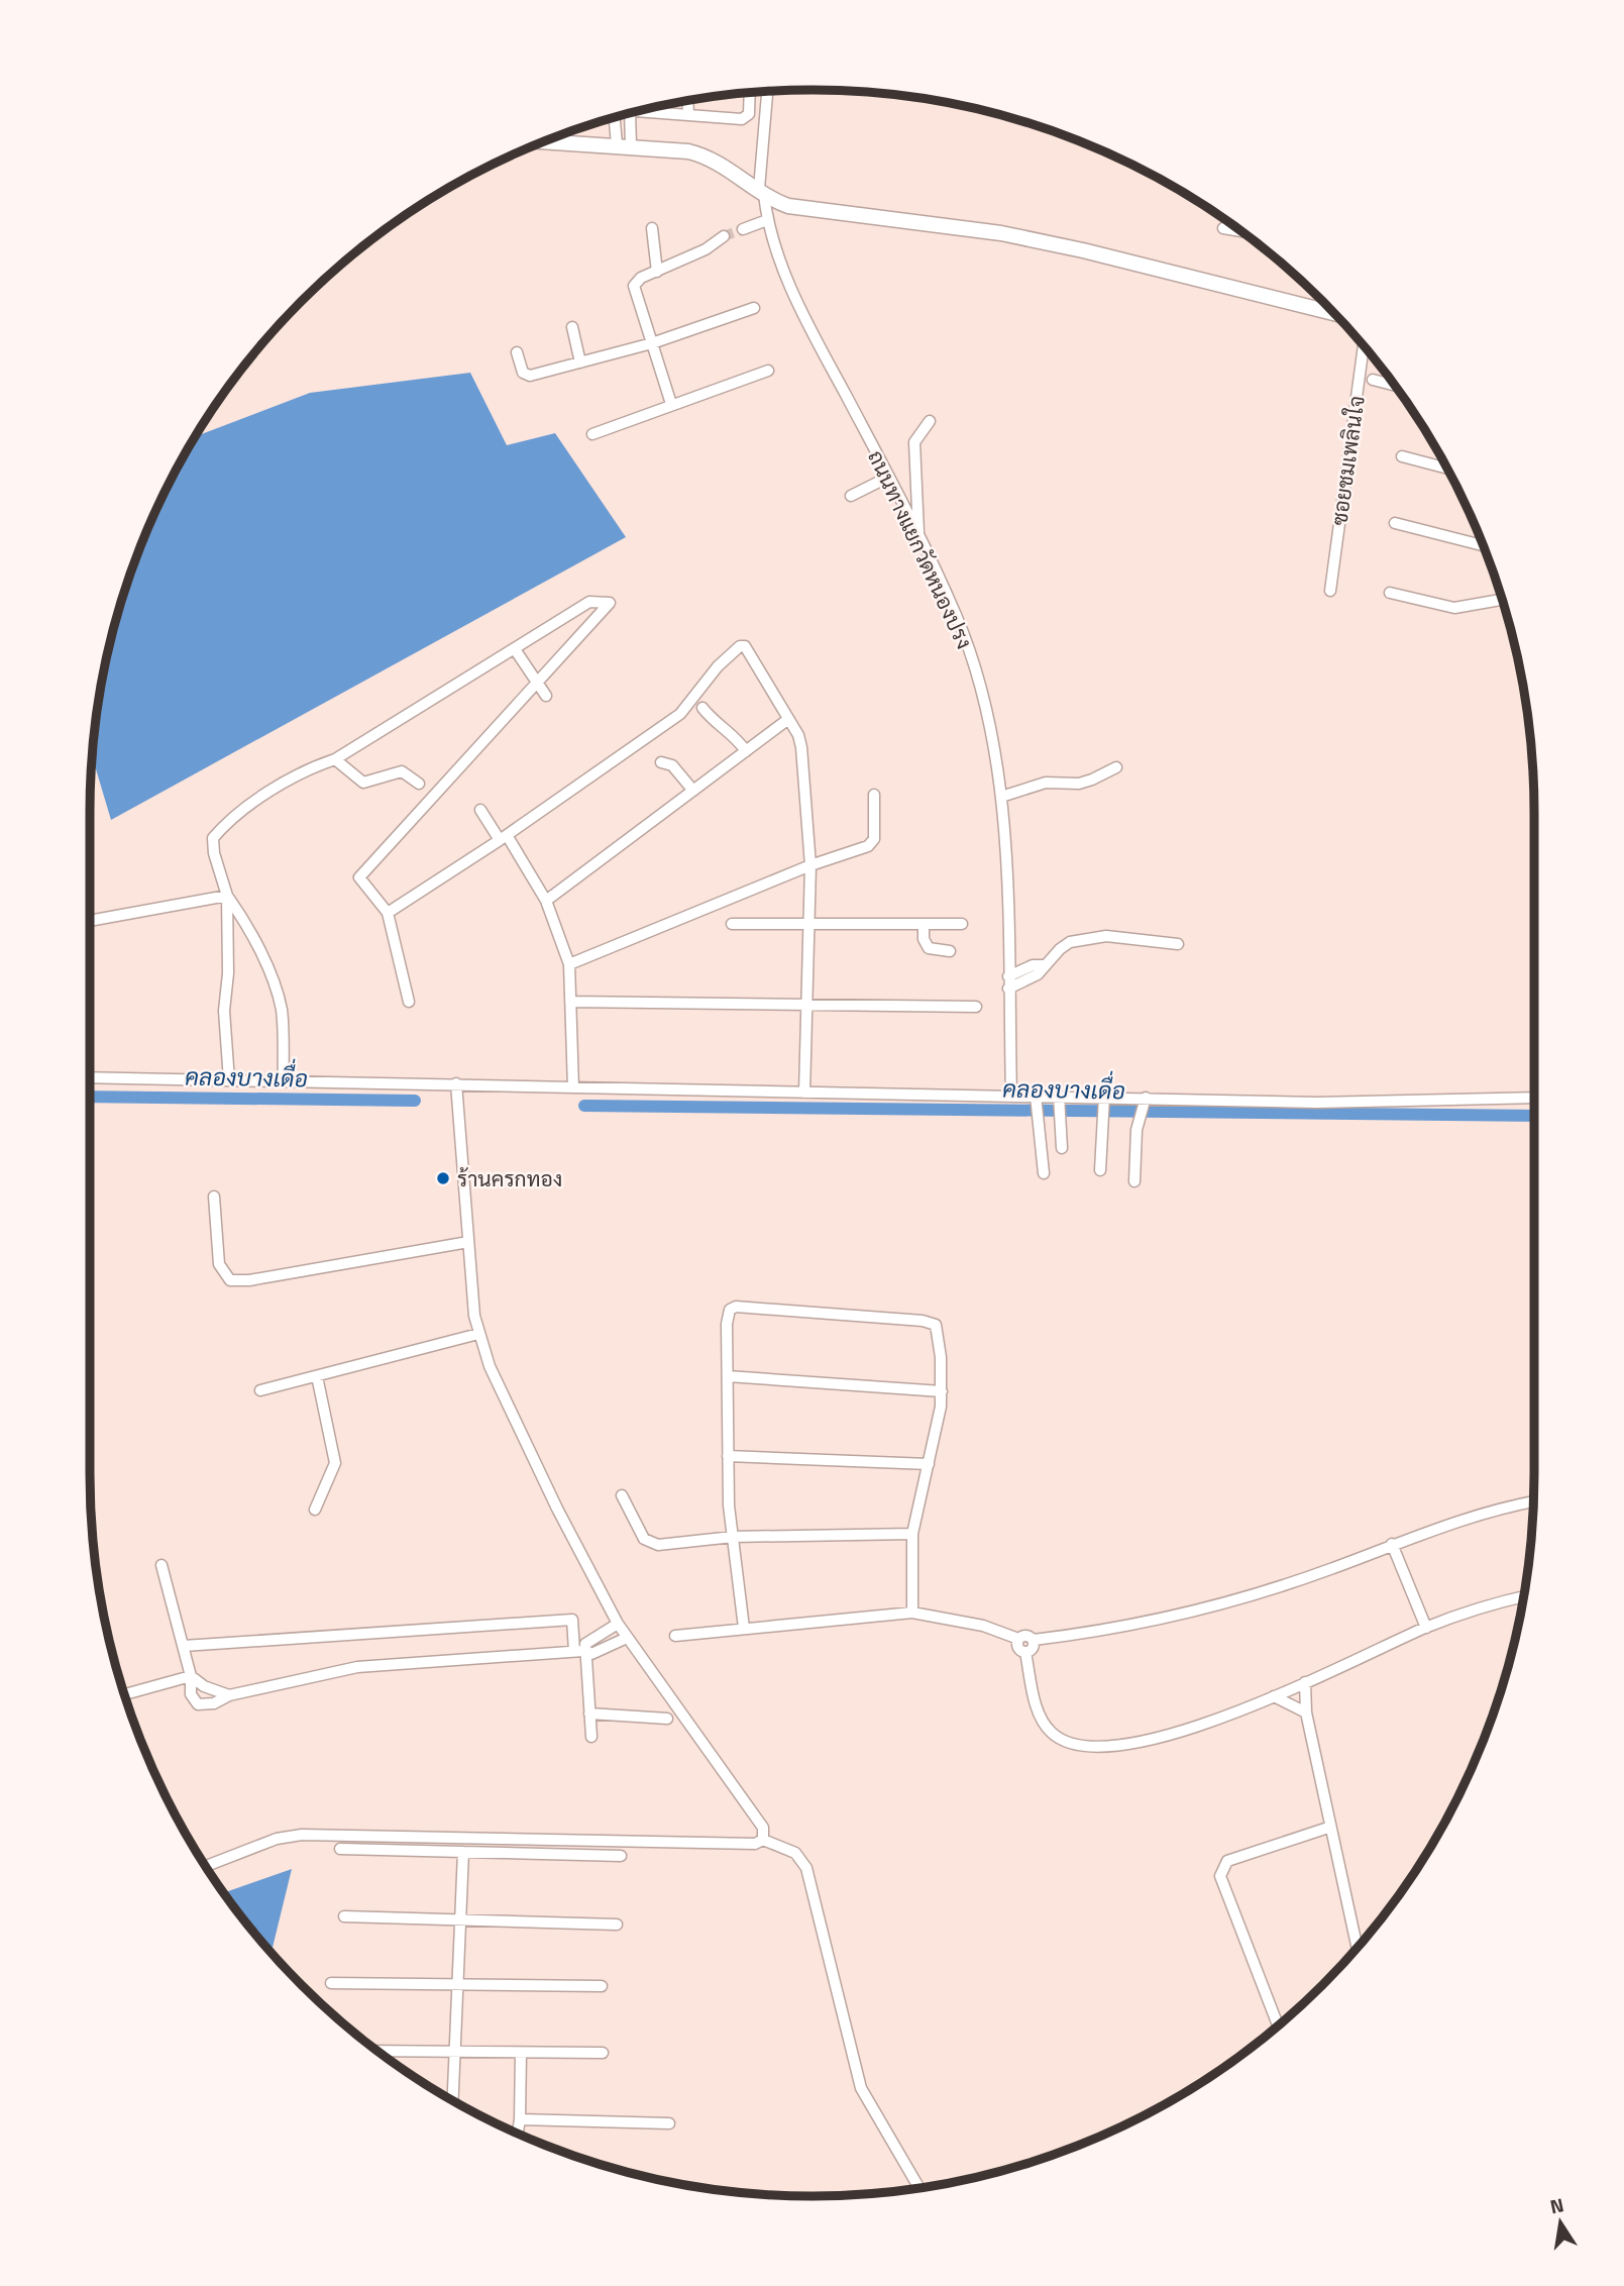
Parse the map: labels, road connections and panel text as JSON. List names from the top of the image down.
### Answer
{
  "streets": {
    "street": ["ซอยชมเพลินใจ", "ถนนทางแยกวัดหนองปรง"]
  },
  "water": ["คลองบางเดื่อ"],
  "places": ["ร้านครกทอง"],
  "north": "top"
}
